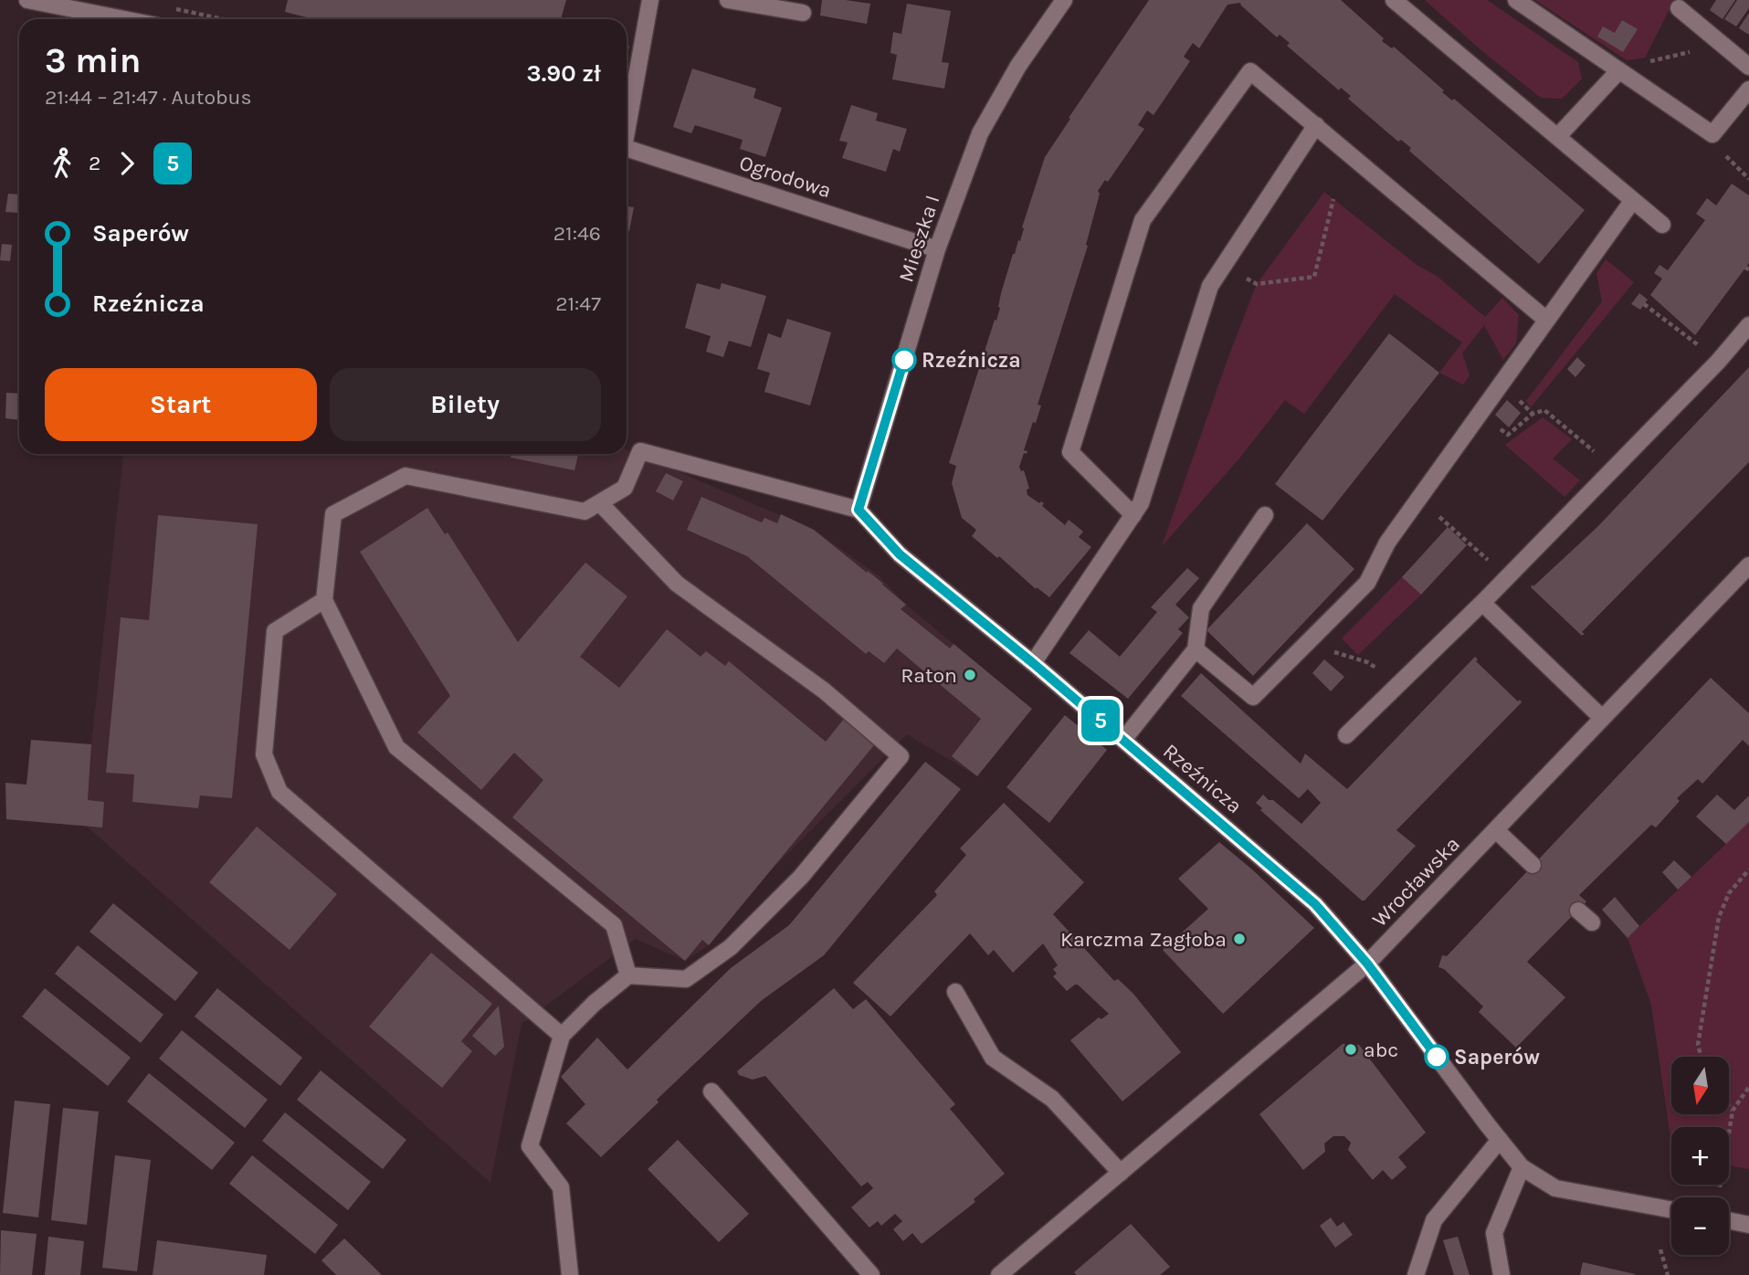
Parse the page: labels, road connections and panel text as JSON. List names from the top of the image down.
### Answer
{
  "streets": {
    "street": [
      "Ogrodowa",
      "Mieszka I",
      "Rzeźnicza",
      "Wrocławska"
    ]
  },
  "crossings": [
    ["Ogrodowa", "Mieszka I"],
    ["Mieszka I", "Rzeźnicza"],
    ["Rzeźnicza", "Wrocławska"]
  ],
  "places": [
    "Rzeźnicza",
    "Raton",
    "Karczma Zagłoba",
    "abc",
    "Saperów"
  ],
  "lines": ["bus line 5"],
  "north": "bottom",
  "page": {
    "on_map": "5",
    "heading": ["3 min", "21:44 – 21:47 · Autobus", "3.90 zł"],
    "legs": ["2", "5"],
    "list": [
      {
        "name": "Saperów",
        "value": "21:46"
      },
      {
        "name": "Rzeźnicza",
        "value": "21:47"
      }
    ],
    "buttons": ["Start", "Bilety"],
    "map_buttons": ["+", "−"]
  }
}
